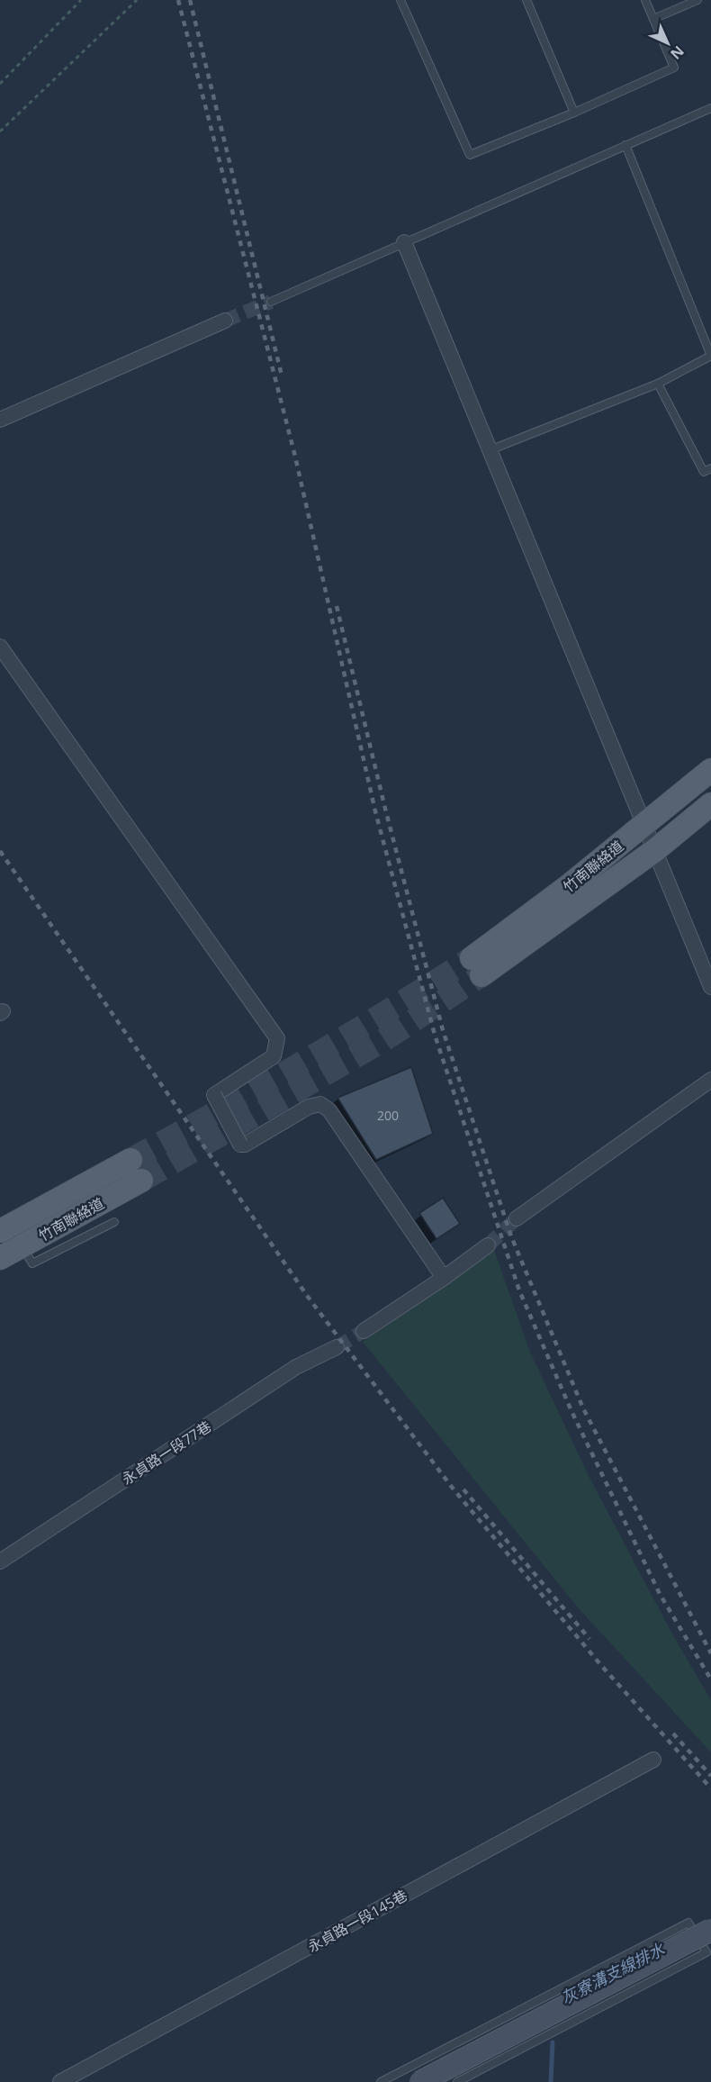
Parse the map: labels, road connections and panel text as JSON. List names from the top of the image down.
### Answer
{
  "streets": {
    "main road": ["竹南聯絡道"],
    "street": ["永貞路一段77巷", "永貞路一段145巷"]
  },
  "water": ["灰寮溝支線排水"],
  "house_numbers": ["200"],
  "north": "bottom right"
}
